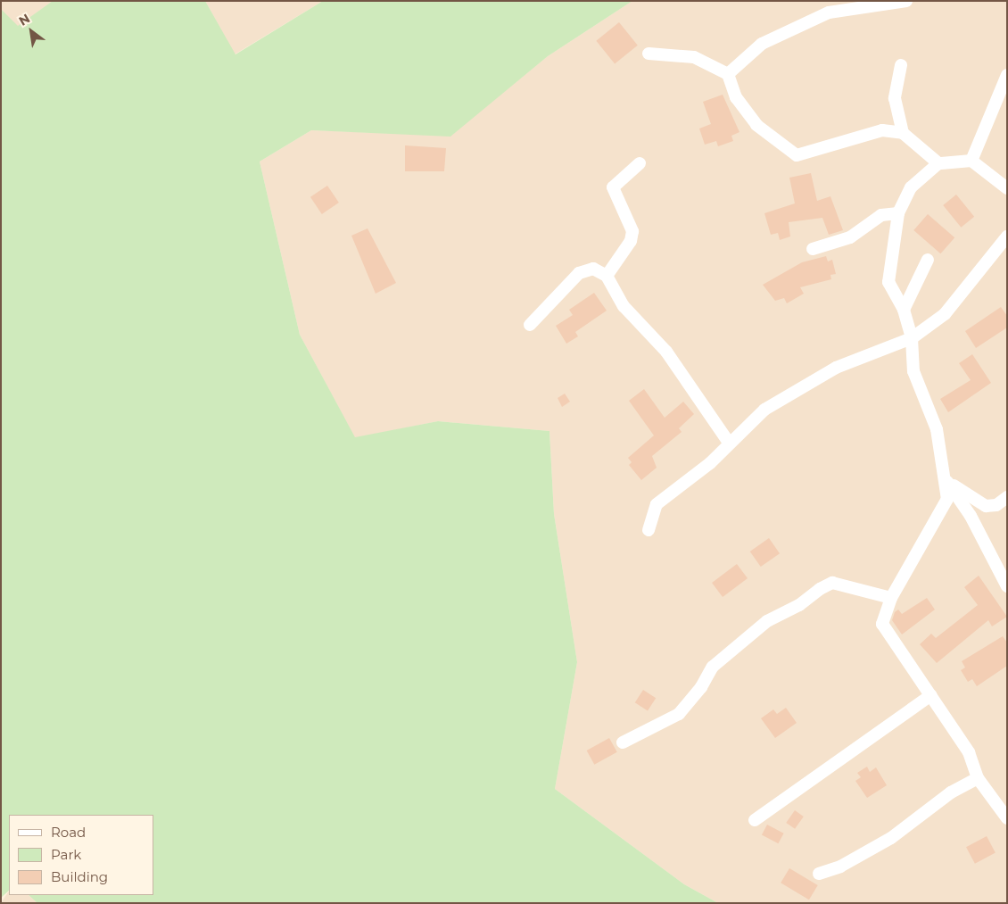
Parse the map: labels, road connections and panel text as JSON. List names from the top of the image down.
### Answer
{
  "legend": ["Road", "Park", "Building"],
  "north": "top left"
}
